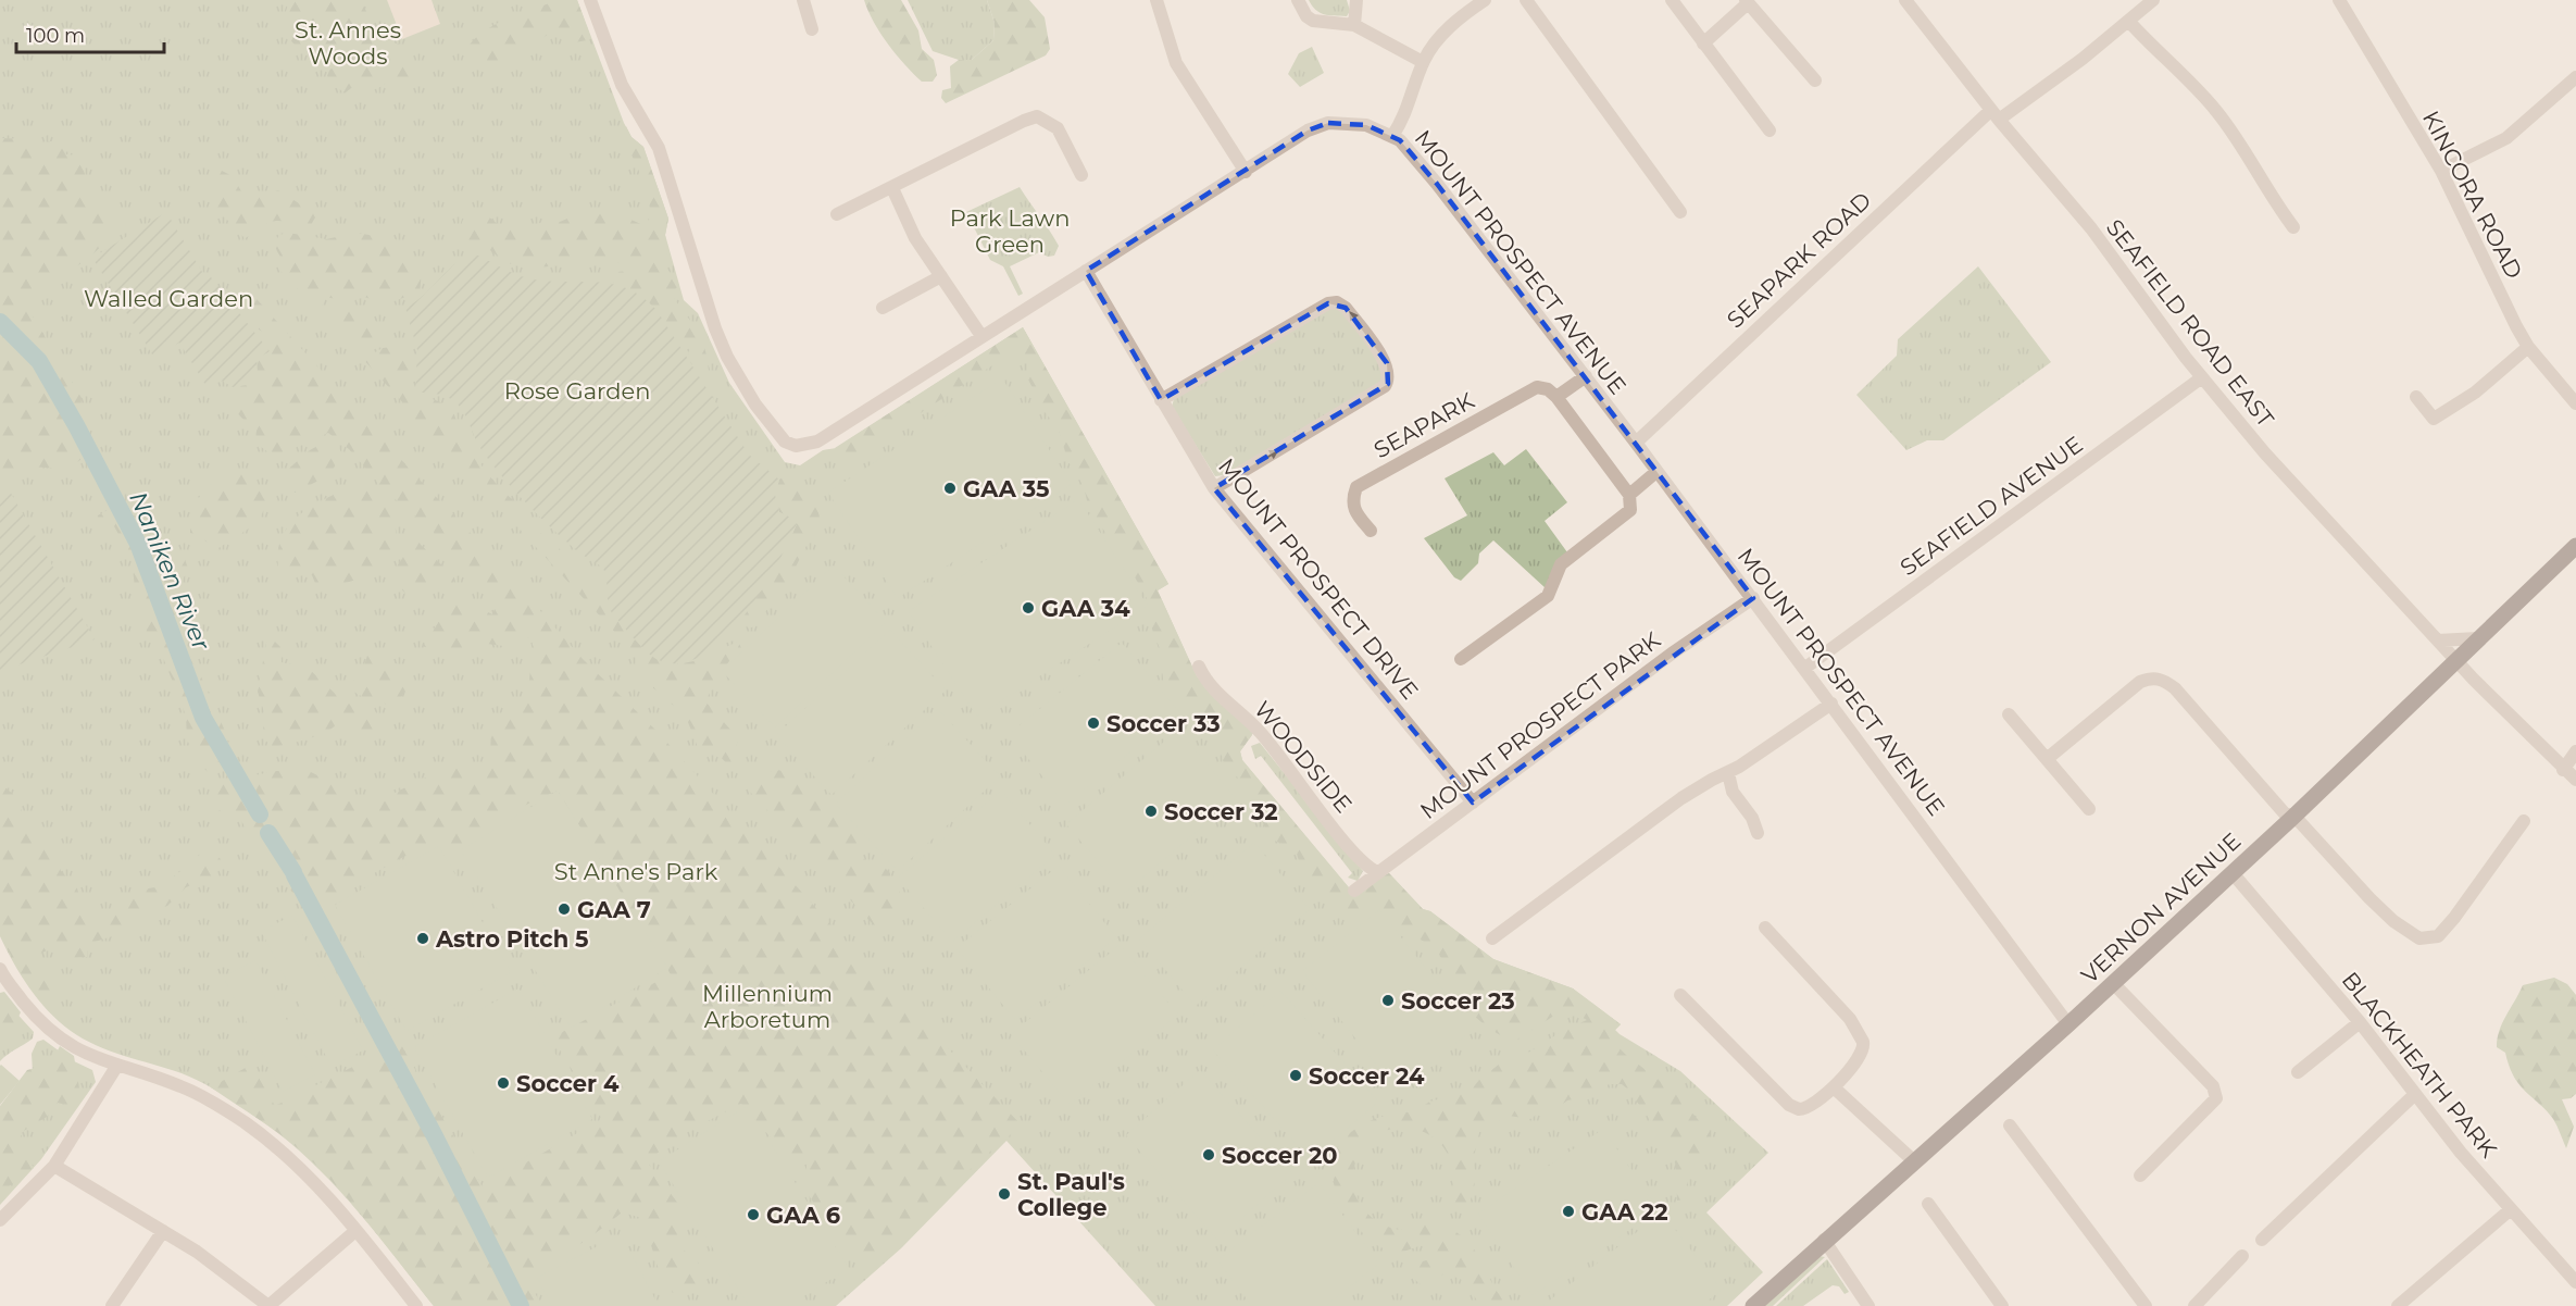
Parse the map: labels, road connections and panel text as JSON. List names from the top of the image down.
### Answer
{
  "streets": {
    "main road": ["VERNON AVENUE"],
    "street": [
      "KINCORA ROAD",
      "SEAPARK ROAD",
      "MOUNT PROSPECT AVENUE",
      "SEAFIELD ROAD EAST",
      "SEAPARK",
      "SEAFIELD AVENUE",
      "MOUNT PROSPECT DRIVE",
      "MOUNT PROSPECT PARK",
      "WOODSIDE",
      "BLACKHEATH PARK"
    ]
  },
  "crossings": [
    ["SEAPARK ROAD", "MOUNT PROSPECT AVENUE"],
    ["SEAPARK ROAD", "SEAFIELD ROAD EAST"],
    ["MOUNT PROSPECT AVENUE", "SEAFIELD AVENUE"],
    ["MOUNT PROSPECT AVENUE", "MOUNT PROSPECT DRIVE"],
    ["MOUNT PROSPECT AVENUE", "MOUNT PROSPECT PARK"],
    ["MOUNT PROSPECT AVENUE", "VERNON AVENUE"],
    ["SEAFIELD ROAD EAST", "SEAFIELD AVENUE"],
    ["SEAFIELD ROAD EAST", "VERNON AVENUE"],
    ["MOUNT PROSPECT DRIVE", "MOUNT PROSPECT PARK"],
    ["MOUNT PROSPECT PARK", "WOODSIDE"],
    ["VERNON AVENUE", "BLACKHEATH PARK"]
  ],
  "water": ["Naniken River"],
  "parks": [
    "St. Annes Woods",
    "Park Lawn Green",
    "Walled Garden",
    "Rose Garden",
    "St Anne's Park",
    "Millennium Arboretum"
  ],
  "places": [
    "GAA 35",
    "GAA 34",
    "Soccer 33",
    "Soccer 32",
    "GAA 7",
    "Astro Pitch 5",
    "Soccer 23",
    "Soccer 24",
    "Soccer 4",
    "Soccer 20",
    "St. Paul's College",
    "GAA 22",
    "GAA 6"
  ],
  "scale_bar": "100 m"
}
